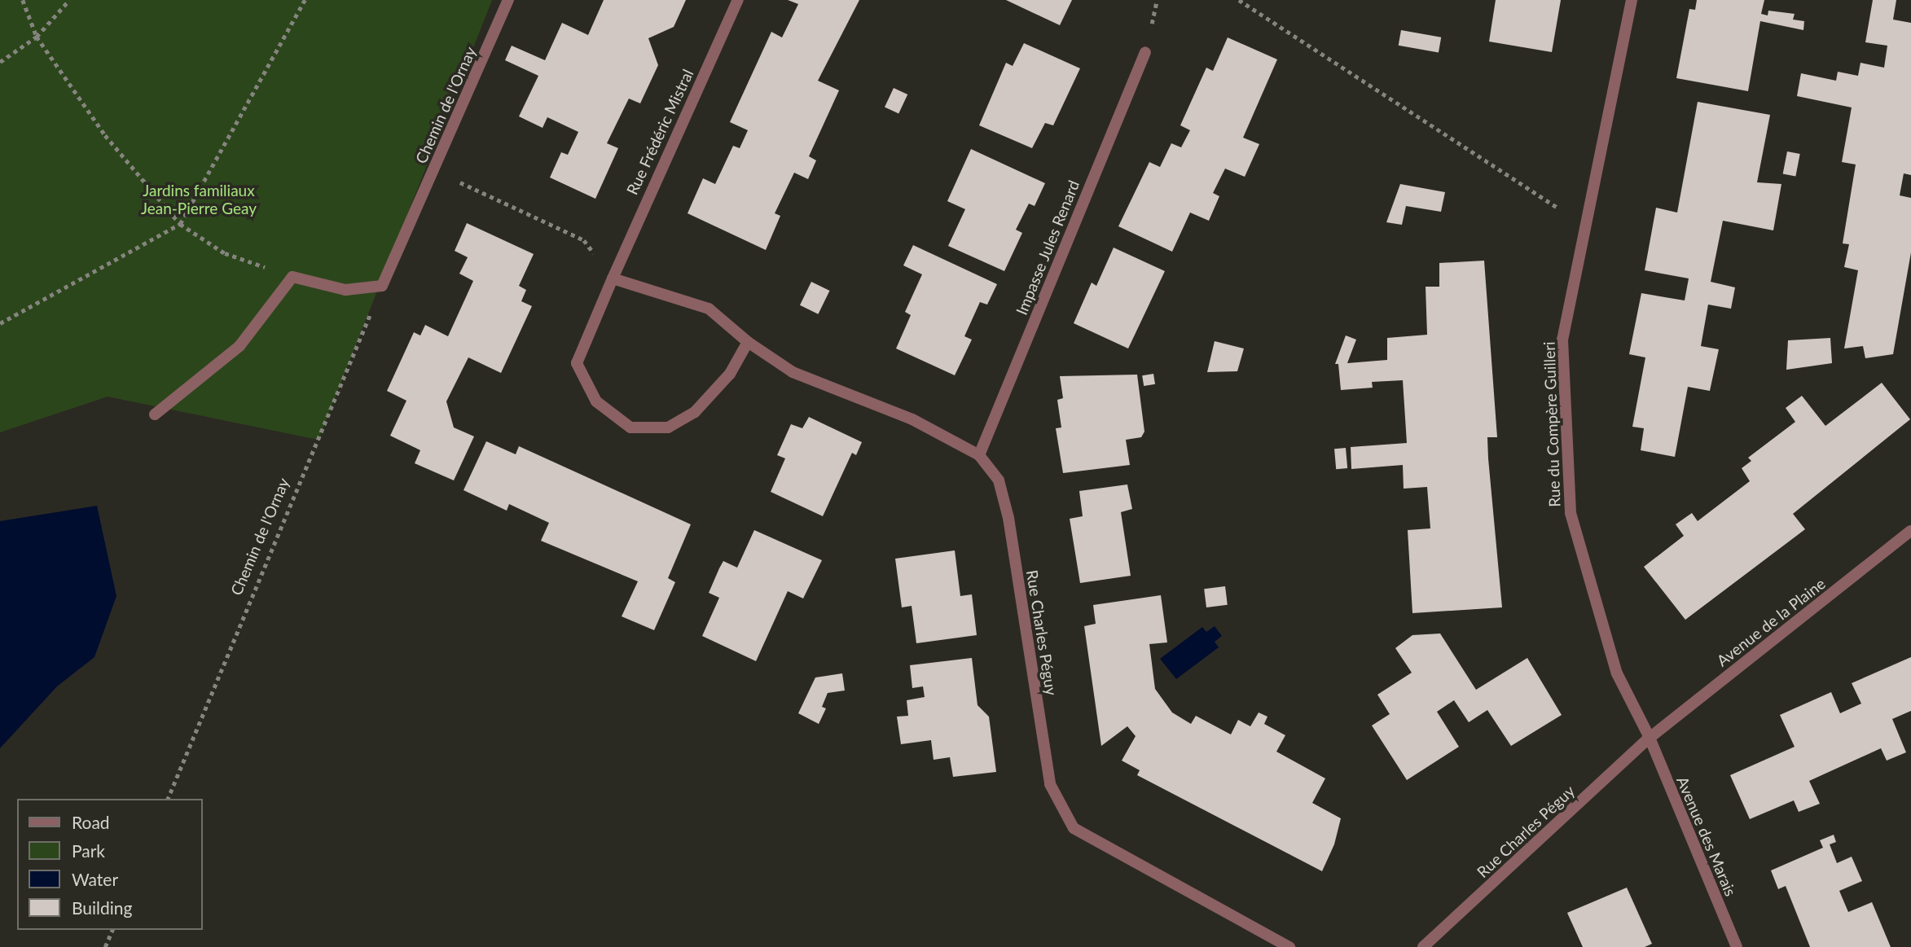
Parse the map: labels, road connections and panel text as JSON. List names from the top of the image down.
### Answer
{
  "streets": {
    "street": [
      "Chemin de l'Ornay",
      "Rue Frédéric Mistral",
      "Impasse Jules Renard",
      "Rue du Compère Guilleri",
      "Avenue de la Plaine",
      "Rue Charles Péguy",
      "Avenue des Marais"
    ]
  },
  "crossings": [
    ["Rue Frédéric Mistral", "Rue Charles Péguy"],
    ["Impasse Jules Renard", "Rue Charles Péguy"],
    ["Rue du Compère Guilleri", "Avenue de la Plaine"],
    ["Rue du Compère Guilleri", "Rue Charles Péguy"],
    ["Rue du Compère Guilleri", "Avenue des Marais"],
    ["Avenue de la Plaine", "Rue Charles Péguy"],
    ["Avenue de la Plaine", "Avenue des Marais"],
    ["Rue Charles Péguy", "Avenue des Marais"]
  ],
  "parks": ["Jardins familiaux Jean-Pierre Geay"],
  "legend": [
    "Road",
    "Park",
    "Water",
    "Building"
  ]
}
